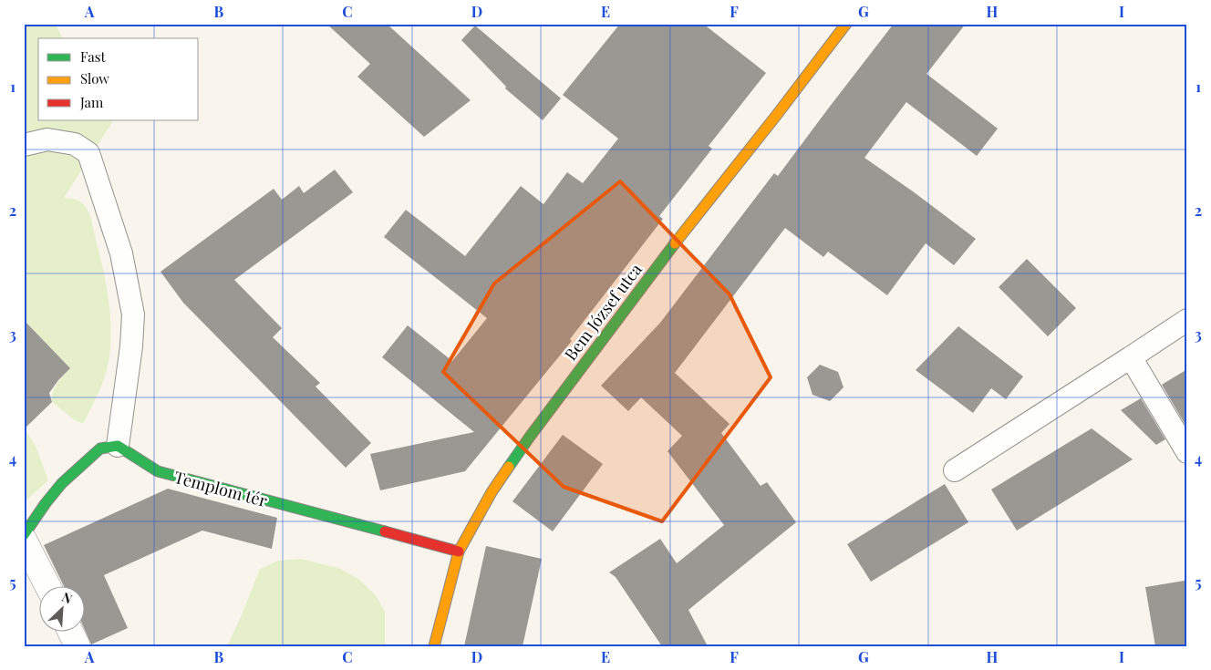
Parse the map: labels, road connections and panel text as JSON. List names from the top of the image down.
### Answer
{
  "streets": {
    "street": ["Bem József utca", "Templom tér"]
  },
  "crossings": [
    ["Bem József utca", "Templom tér"]
  ],
  "legend": ["Fast", "Slow", "Jam"],
  "north": "top right",
  "grid": {
    "columns": [
      "A",
      "B",
      "C",
      "D",
      "E",
      "F",
      "G",
      "H",
      "I"
    ],
    "rows": [
      "1",
      "2",
      "3",
      "4",
      "5"
    ]
  }
}
